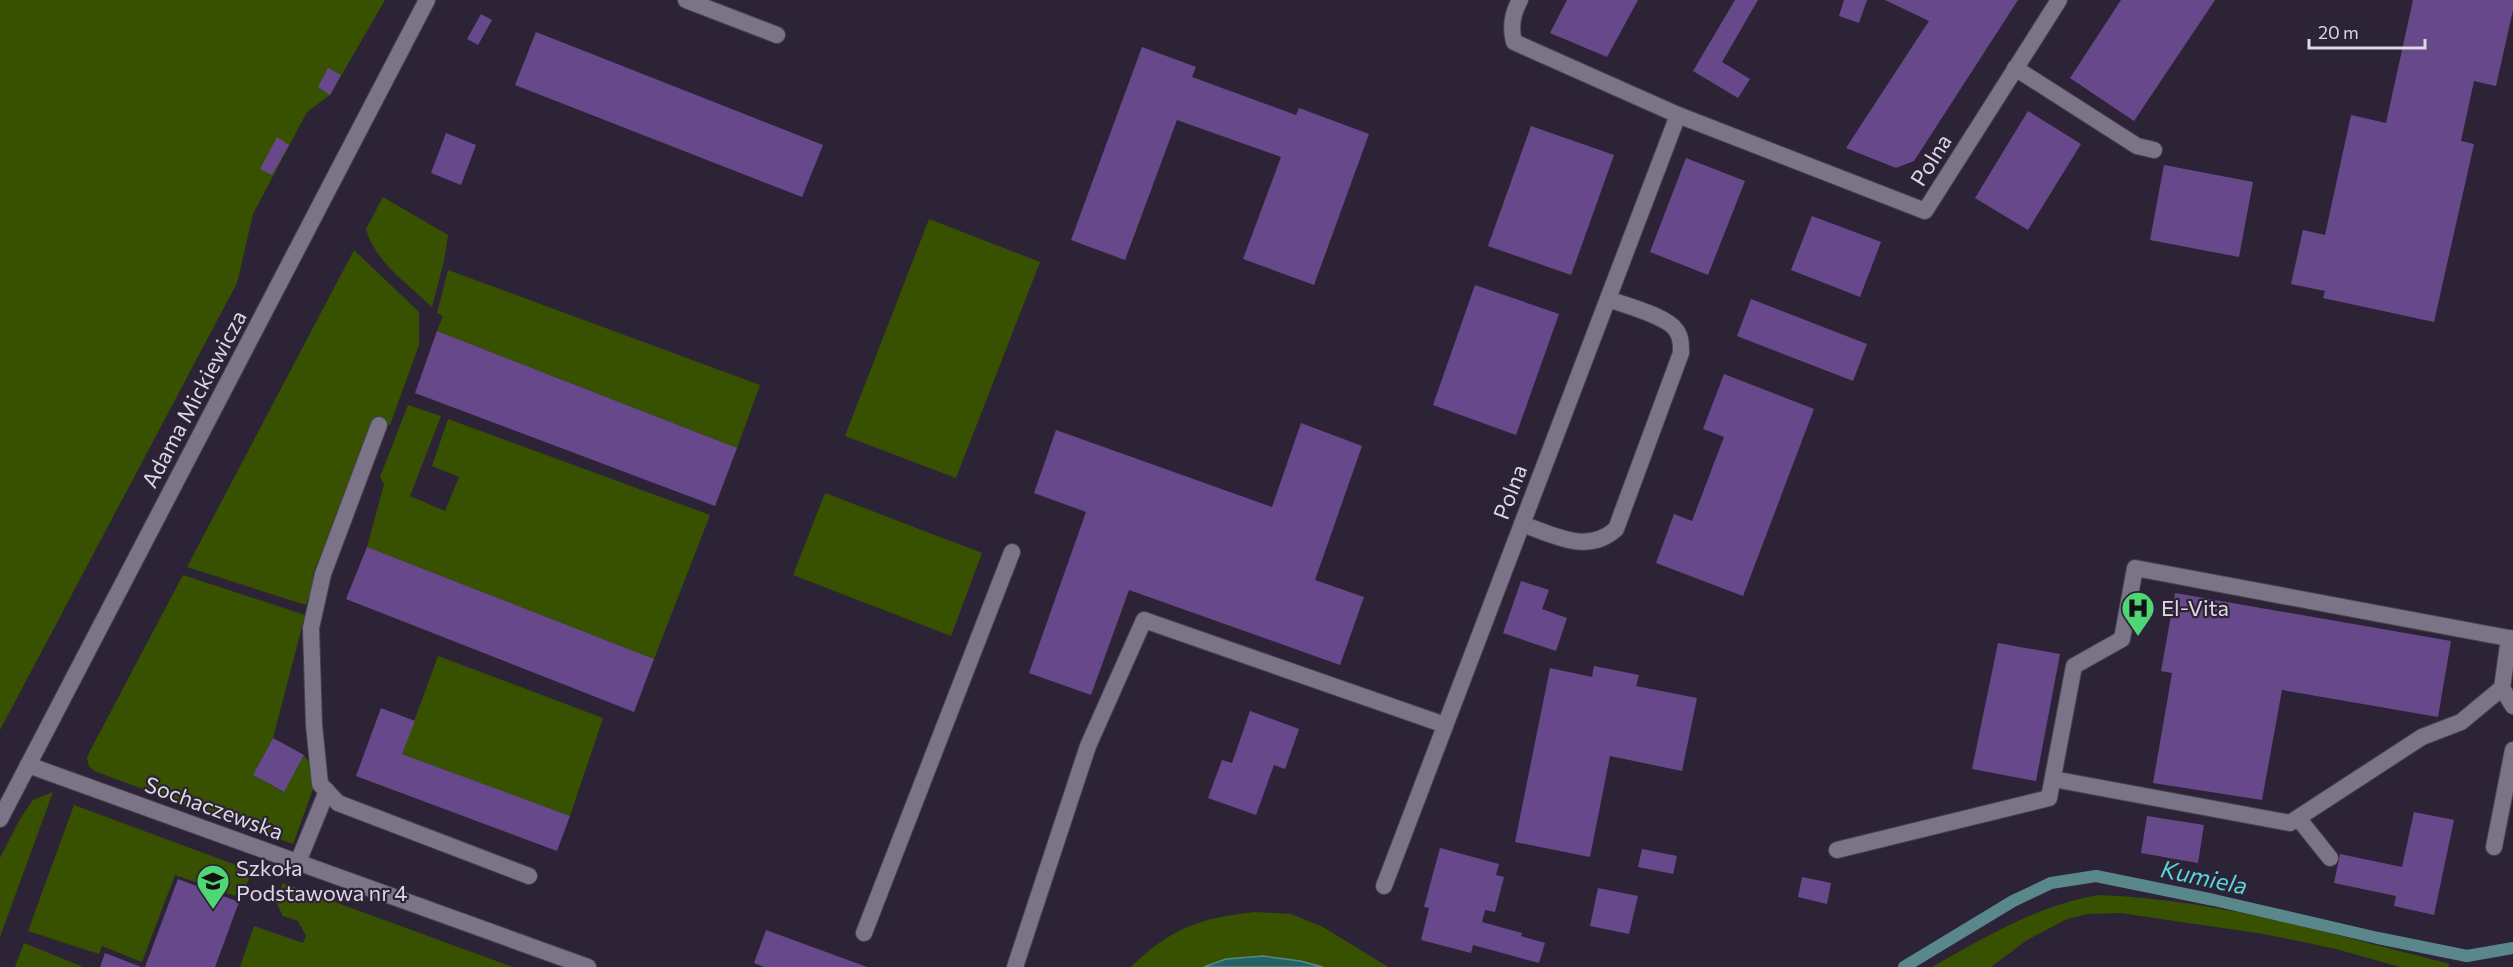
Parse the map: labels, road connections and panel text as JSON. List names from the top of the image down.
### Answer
{
  "streets": {
    "street": ["Polna", "Adama Mickiewicza", "Sochaczewska"]
  },
  "crossings": [
    ["Adama Mickiewicza", "Sochaczewska"]
  ],
  "water": ["Kumiela"],
  "places": {
    "hospital": ["El-Vita"],
    "school or university": ["Szkoła Podstawowa nr 4"]
  },
  "scale_bar": "20 m"
}
